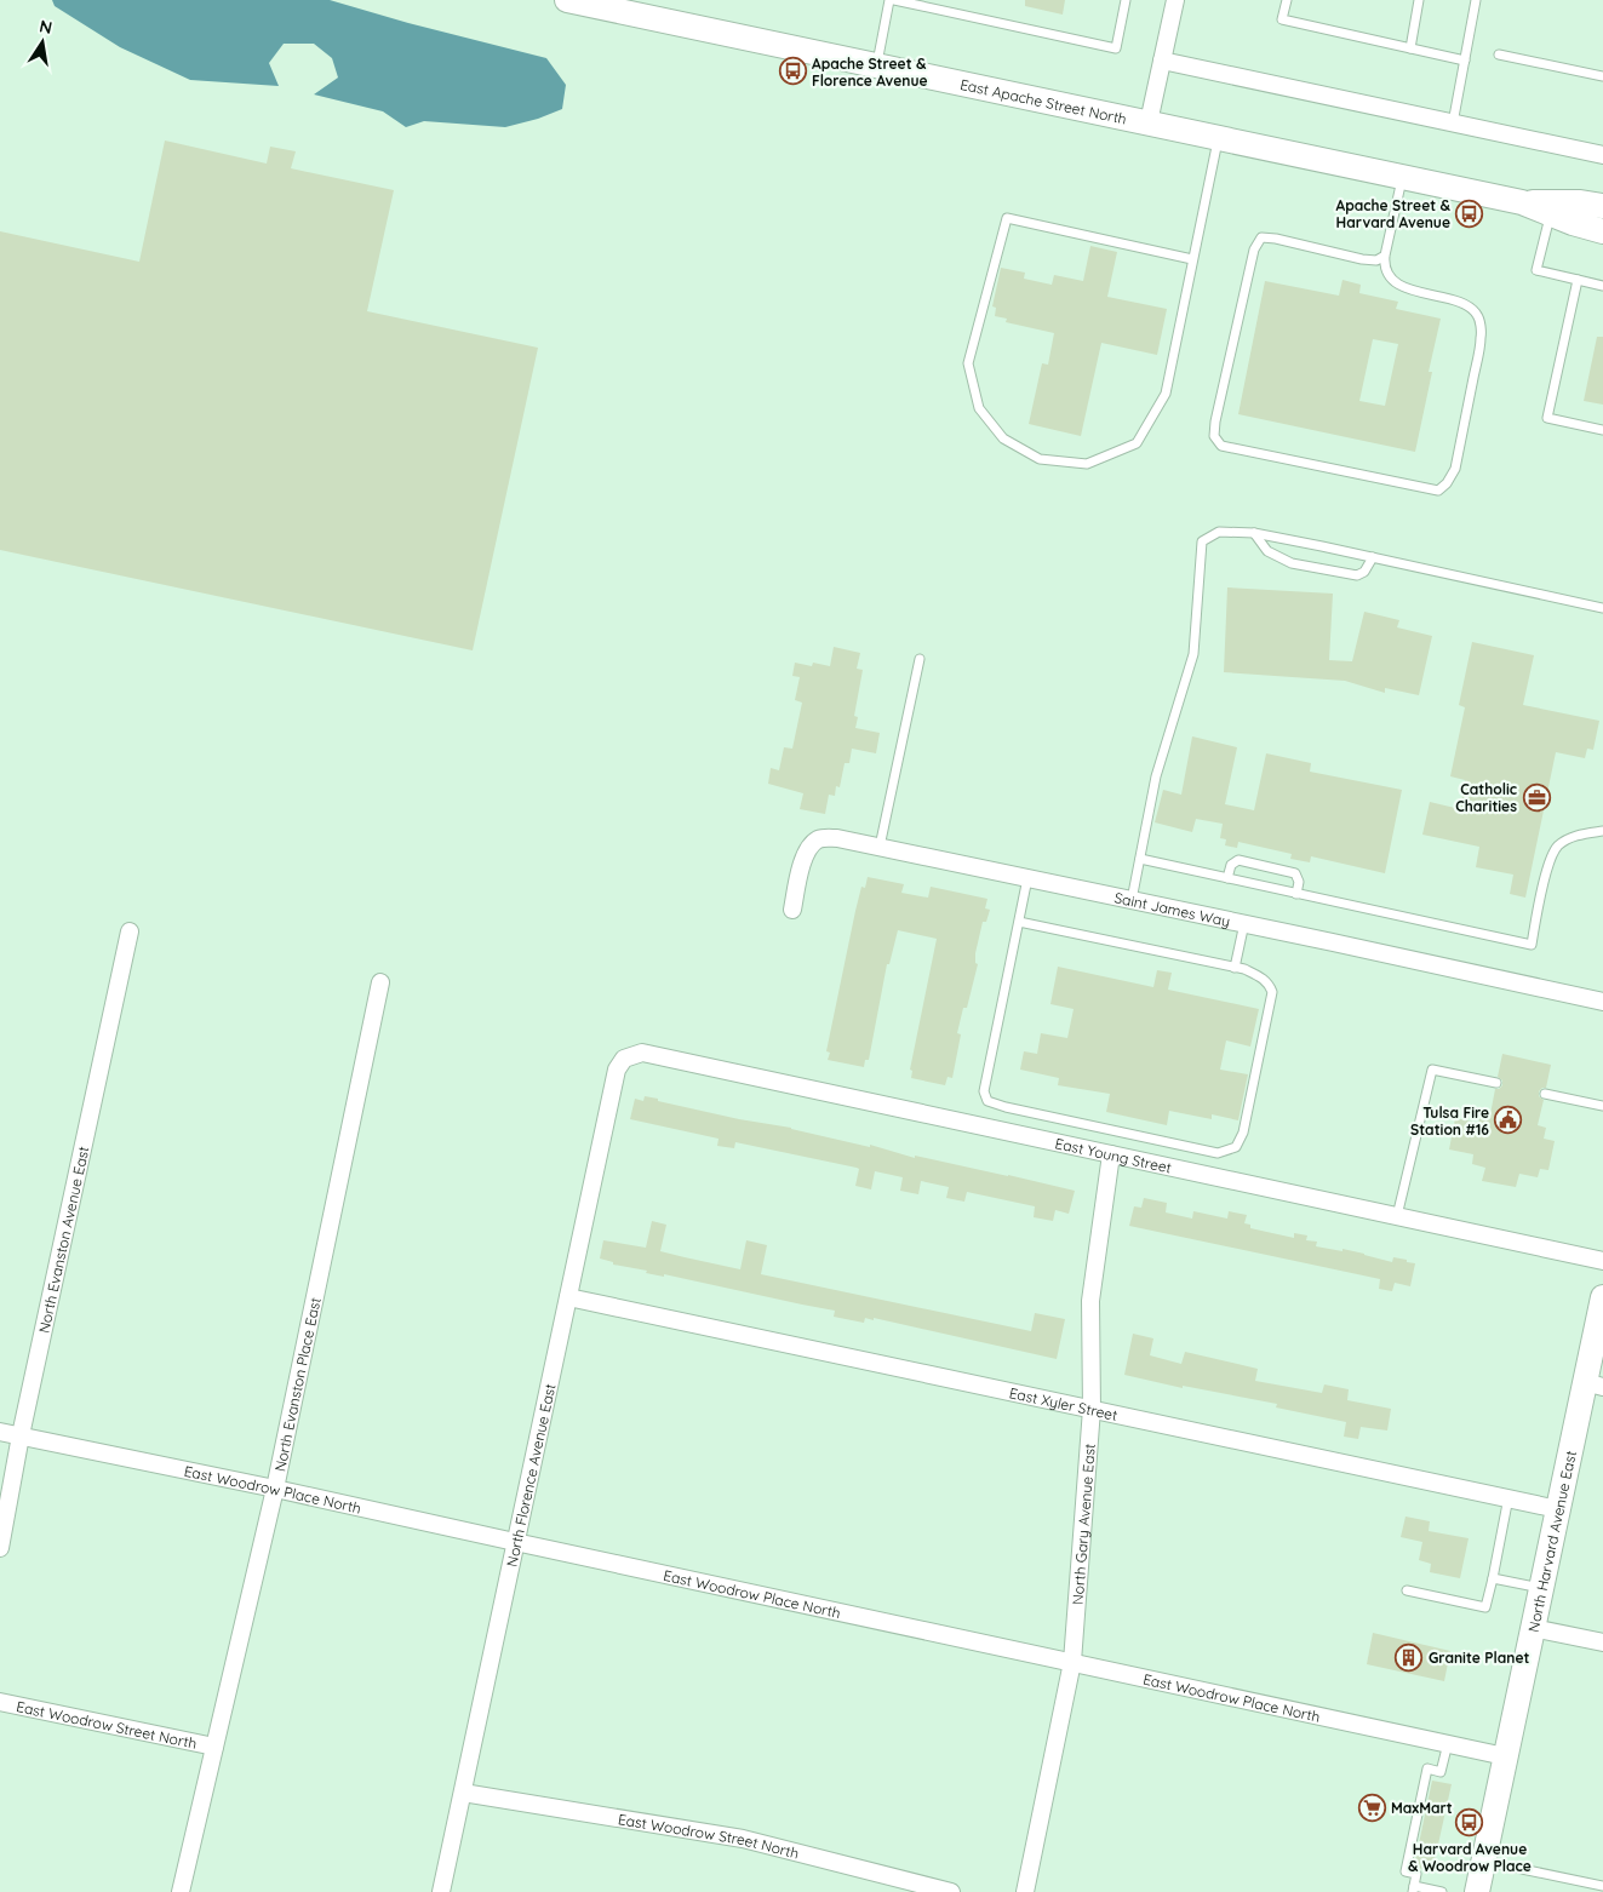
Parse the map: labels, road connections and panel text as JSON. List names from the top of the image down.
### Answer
{
  "streets": {
    "main road": ["East Apache Street North", "North Harvard Avenue East"],
    "street": [
      "Saint James Way",
      "East Young Street",
      "North Evanston Avenue East",
      "North Evanston Place East",
      "East Xyler Street",
      "North Florence Avenue East",
      "East Woodrow Place North",
      "North Gary Avenue East",
      "East Woodrow Street North"
    ]
  },
  "crossings": [
    ["East Young Street", "North Florence Avenue East"],
    ["East Young Street", "North Gary Avenue East"],
    ["North Evanston Avenue East", "East Woodrow Place North"],
    ["North Evanston Place East", "East Woodrow Place North"],
    ["North Evanston Place East", "East Woodrow Street North"],
    ["East Xyler Street", "North Florence Avenue East"],
    ["East Xyler Street", "North Gary Avenue East"],
    ["East Xyler Street", "North Harvard Avenue East"],
    ["North Florence Avenue East", "East Woodrow Place North"],
    ["North Florence Avenue East", "East Woodrow Street North"],
    ["East Woodrow Place North", "North Gary Avenue East"],
    ["East Woodrow Place North", "North Harvard Avenue East"]
  ],
  "places": {
    "bus stop": ["Apache Street & Florence Avenue", "Apache Street & Harvard Avenue", "Harvard Avenue & Woodrow Place"],
    "office": ["Catholic Charities"],
    "public building": ["Tulsa Fire Station #16"],
    "building": ["Granite Planet"],
    "supermarket": ["MaxMart"]
  },
  "north": "top"
}
